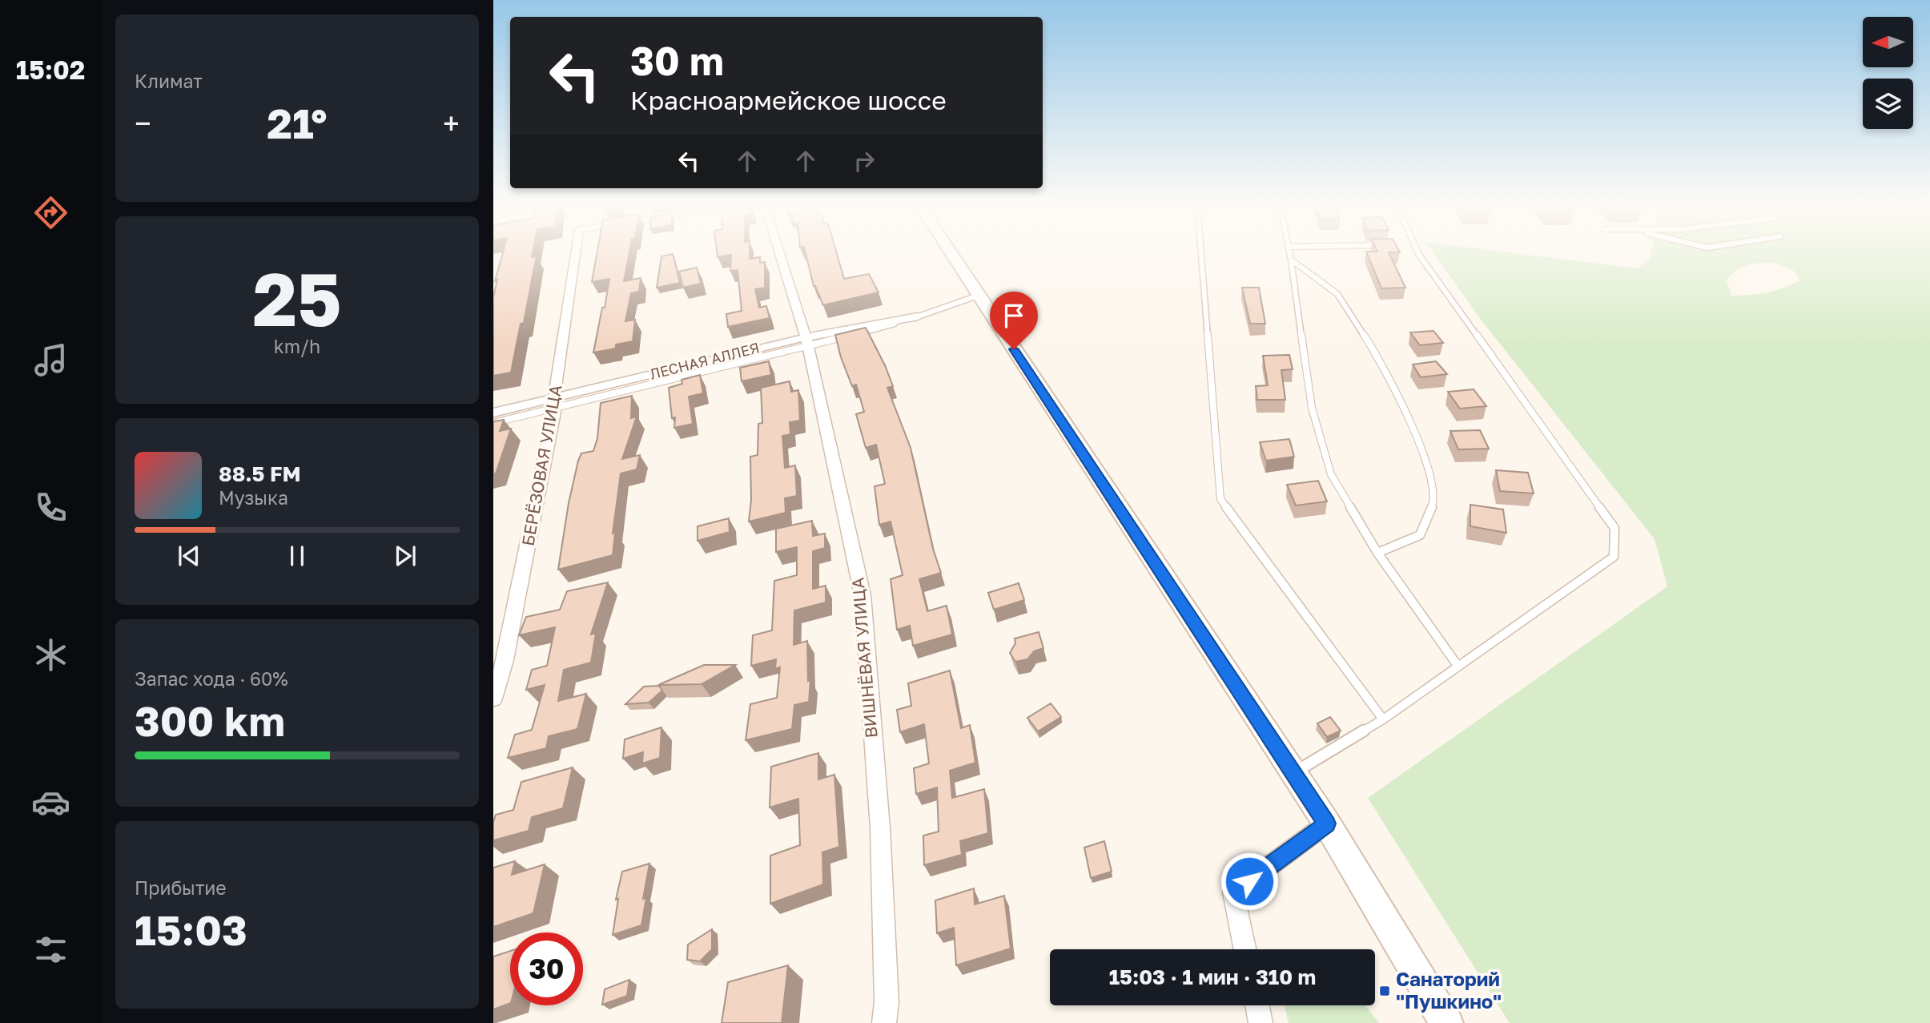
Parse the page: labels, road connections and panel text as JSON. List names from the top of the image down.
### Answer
{
  "streets": {
    "street": ["ЛЕСНАЯ АЛЛЕЯ", "БЕРЁЗОВАЯ УЛИЦА", "ВИШНЁВАЯ УЛИЦА"]
  },
  "crossings": [
    ["ЛЕСНАЯ АЛЛЕЯ", "БЕРЁЗОВАЯ УЛИЦА"],
    ["ЛЕСНАЯ АЛЛЕЯ", "ВИШНЁВАЯ УЛИЦА"]
  ],
  "places": {
    "transit": ["Санаторий \"Пушкино\""]
  },
  "north": "left",
  "page": {
    "tabs": "15:02",
    "tile": [
      "Климат",
      ["25", "km/h"],
      ["Запас хода · 60%", "300 km"],
      ["Прибытие", "15:03"]
    ],
    "turn": ["30 m", "Красноармейское шоссе"],
    "heat": ["−", "21°", "+"],
    "song": ["88.5 FM", "Музыка"],
    "limit": "30",
    "trip": "15:03 · 1 мин · 310 m"
  }
}
